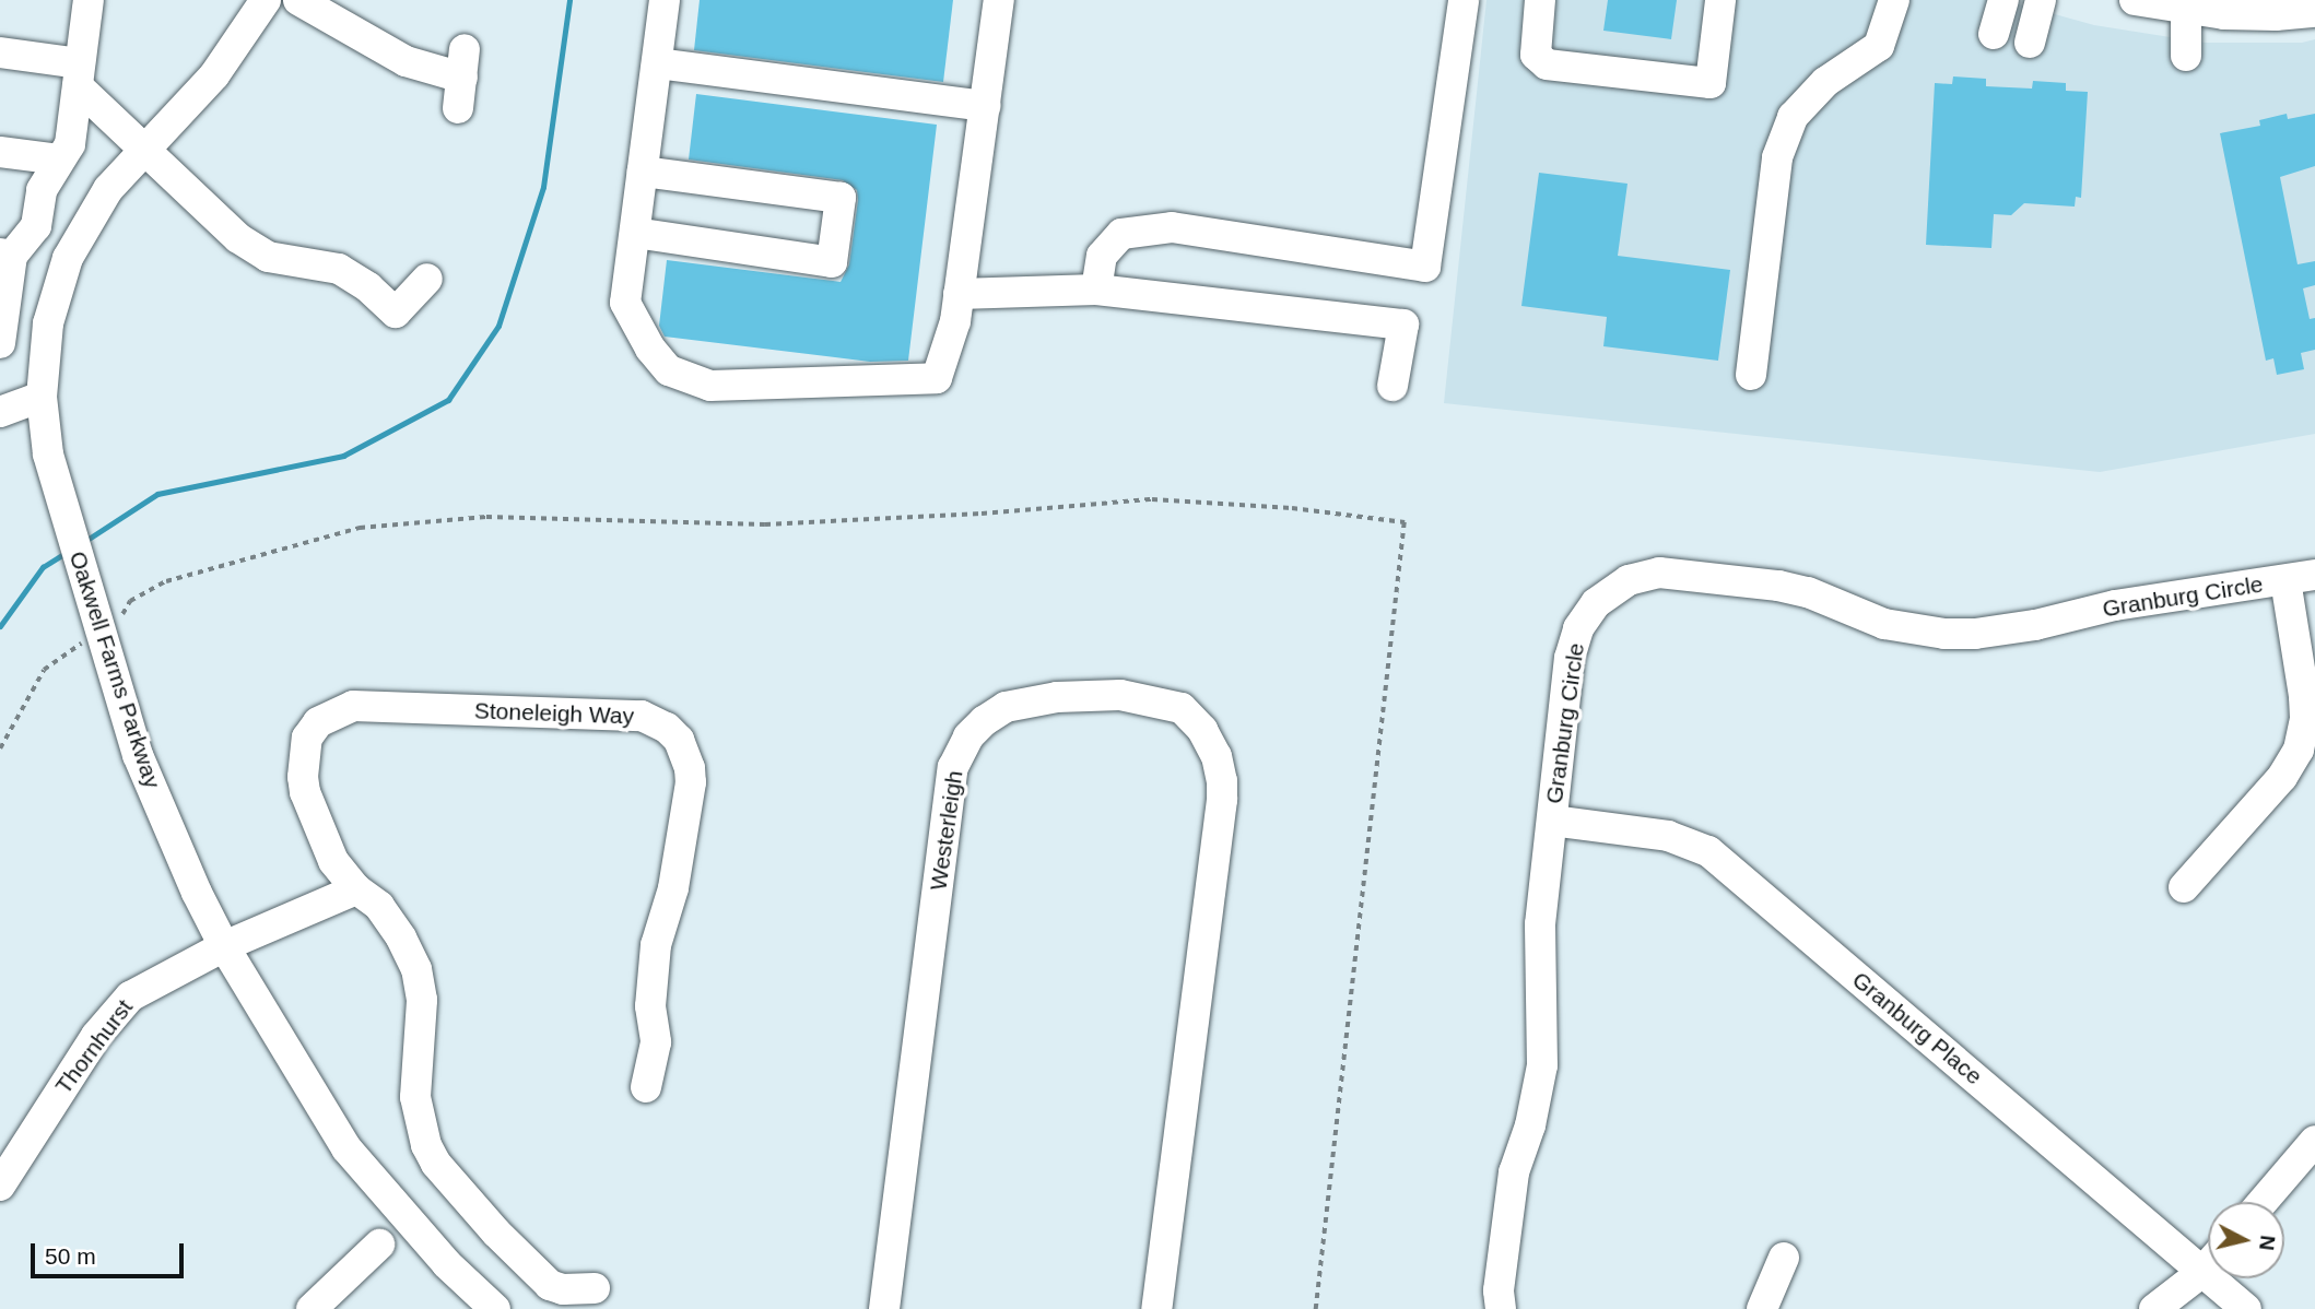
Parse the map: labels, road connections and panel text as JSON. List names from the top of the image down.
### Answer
{
  "streets": {
    "street": [
      "Granburg Circle",
      "Oakwell Farms Parkway",
      "Stoneleigh Way",
      "Westerleigh",
      "Granburg Place",
      "Thornhurst"
    ]
  },
  "crossings": [
    ["Granburg Circle", "Granburg Place"],
    ["Oakwell Farms Parkway", "Thornhurst"],
    ["Stoneleigh Way", "Thornhurst"]
  ],
  "scale_bar": "50 m",
  "north": "right"
}
